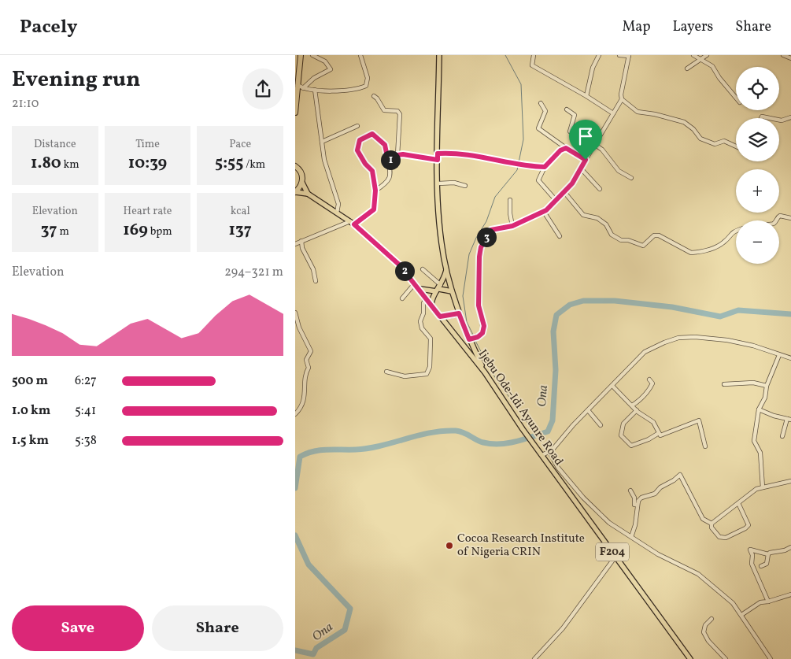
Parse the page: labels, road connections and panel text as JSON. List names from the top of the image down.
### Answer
{
  "streets": {
    "main road": ["Ijebu Ode-Idi Ayunre Road", "F204"]
  },
  "crossings": [
    ["Ijebu Ode-Idi Ayunre Road", "F204"]
  ],
  "water": ["Ona"],
  "places": ["Cocoa Research Institute of Nigeria CRIN"],
  "page": {
    "header": "Pacely",
    "nav": ["Map", "Layers", "Share"],
    "heading": ["Evening run", "21:10"],
    "map_buttons": ["+", "−"],
    "stats": [
      ["Distance", "1.80 km"],
      ["Time", "10:39"],
      ["Pace", "5:55 /km"],
      ["Elevation", "37 m"],
      ["Heart rate", "169 bpm"],
      ["kcal", "137"]
    ],
    "pins": ["1", "3", "2"],
    "chart": ["Elevation", "294–321 m"],
    "list": [
      {
        "name": "500 m",
        "note": "6:27"
      },
      {
        "name": "1.0 km",
        "note": "5:41"
      },
      {
        "name": "1.5 km",
        "note": "5:38"
      }
    ],
    "buttons": ["Save", "Share"]
  }
}
